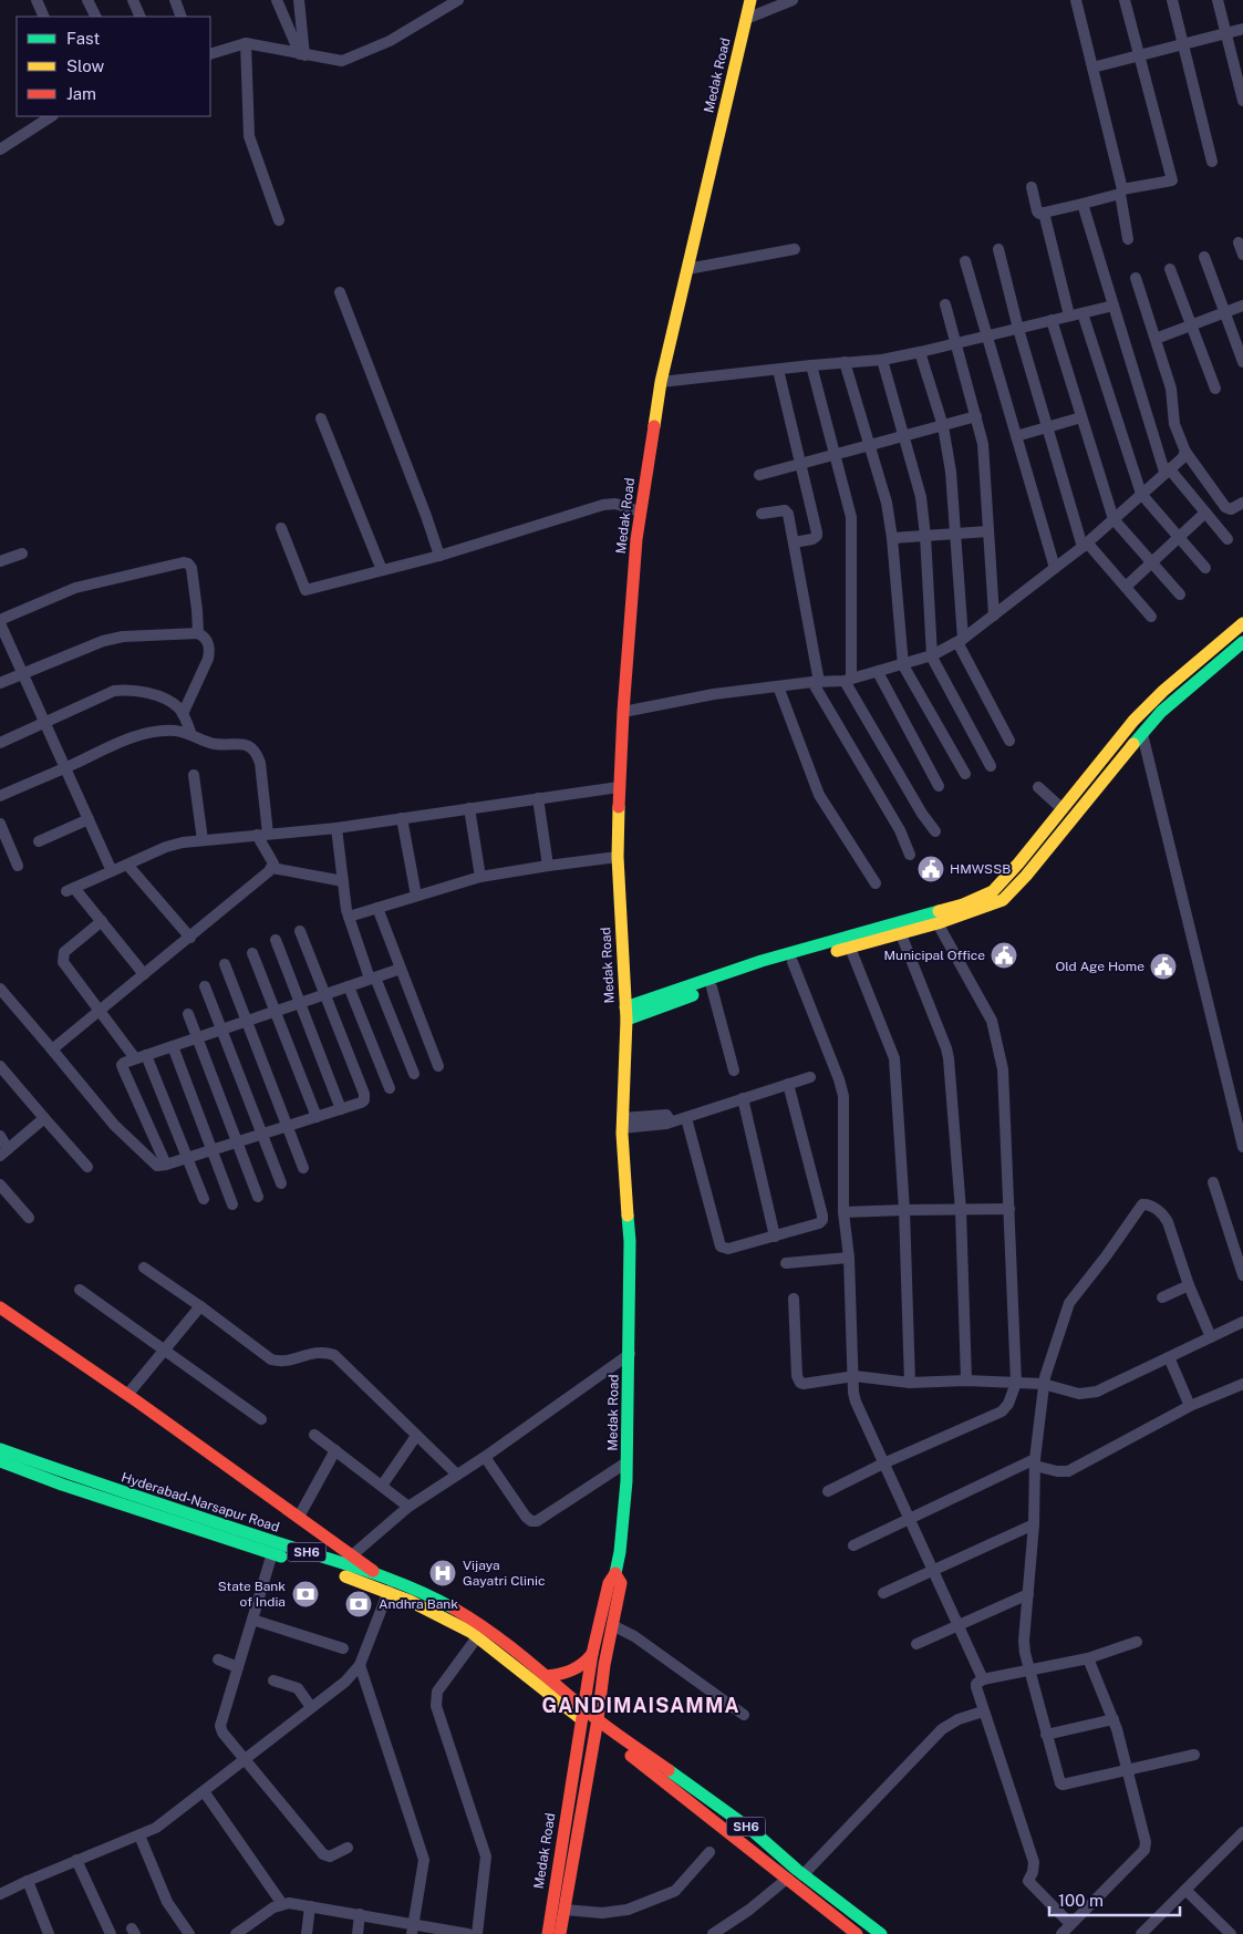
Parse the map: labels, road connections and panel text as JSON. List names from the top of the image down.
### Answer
{
  "streets": {
    "main road": ["Medak Road", "Hyderabad-Narsapur Road", "SH6"]
  },
  "crossings": [
    ["Medak Road", "Hyderabad-Narsapur Road"]
  ],
  "districts": ["GANDIMAISAMMA"],
  "places": {
    "public building": ["HMWSSB", "Municipal Office", "Old Age Home"],
    "hospital": ["Vijaya Gayatri Clinic"],
    "bank": ["State Bank of India", "Andhra Bank"]
  },
  "legend": ["Fast", "Slow", "Jam"],
  "scale_bar": "100 m"
}
